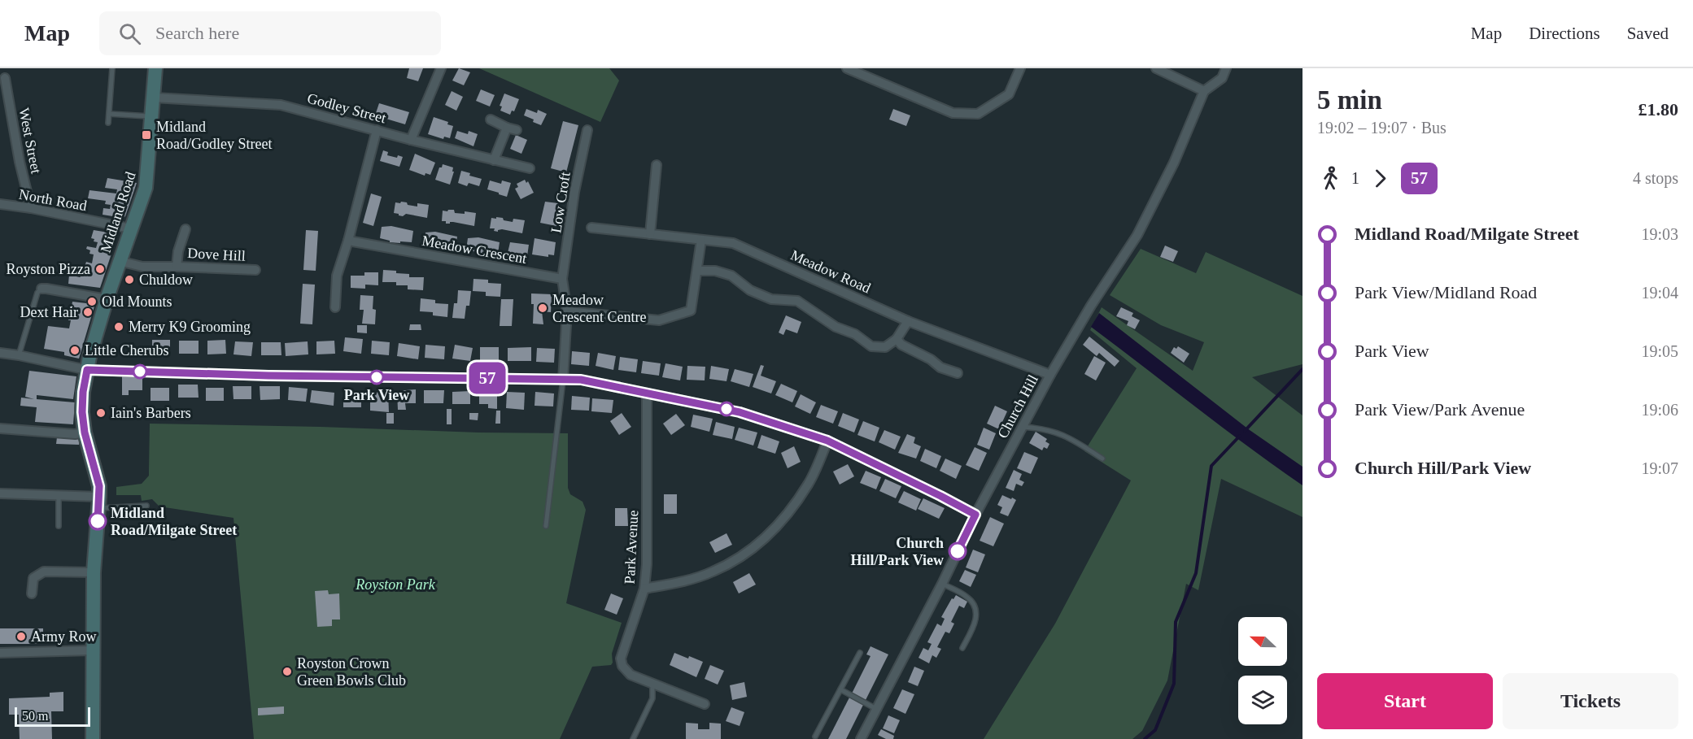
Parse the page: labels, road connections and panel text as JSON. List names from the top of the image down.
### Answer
{
  "streets": {
    "main road": ["Midland Road"],
    "street": [
      "Godley Street",
      "West Street",
      "North Road",
      "Low Croft",
      "Meadow Crescent",
      "Dove Hill",
      "Meadow Road",
      "Church Hill",
      "Park Avenue"
    ]
  },
  "crossings": [
    ["Godley Street", "Midland Road"],
    ["West Street", "North Road"],
    ["North Road", "Midland Road"],
    ["Low Croft", "Meadow Crescent"],
    ["Midland Road", "Dove Hill"],
    ["Meadow Road", "Church Hill"]
  ],
  "parks": ["Royston Park"],
  "places": {
    "transit": ["Midland Road/Godley Street"],
    "other": [
      "Royston Pizza",
      "Chuldow",
      "Old Mounts",
      "Meadow Crescent Centre",
      "Dext Hair",
      "Merry K9 Grooming",
      "Little Cherubs",
      "Park View",
      "Iain's Barbers",
      "Midland Road/Milgate Street",
      "Church Hill/Park View",
      "Army Row",
      "Royston Crown Green Bowls Club"
    ]
  },
  "lines": ["bus line 57"],
  "scale_bar": "50 m",
  "north": "left",
  "page": {
    "header": "Map",
    "search": "Search here",
    "nav": ["Map", "Directions", "Saved"],
    "on_map": "57",
    "heading": ["5 min", "19:02 – 19:07 · Bus", "£1.80"],
    "legs": ["1", "57", "4 stops"],
    "list": [
      {
        "name": "Midland Road/Milgate Street",
        "value": "19:03"
      },
      {
        "name": "Park View/Midland Road",
        "value": "19:04"
      },
      {
        "name": "Park View",
        "value": "19:05"
      },
      {
        "name": "Park View/Park Avenue",
        "value": "19:06"
      },
      {
        "name": "Church Hill/Park View",
        "value": "19:07"
      }
    ],
    "buttons": ["Start", "Tickets"],
    "scale": "50 m"
  }
}
